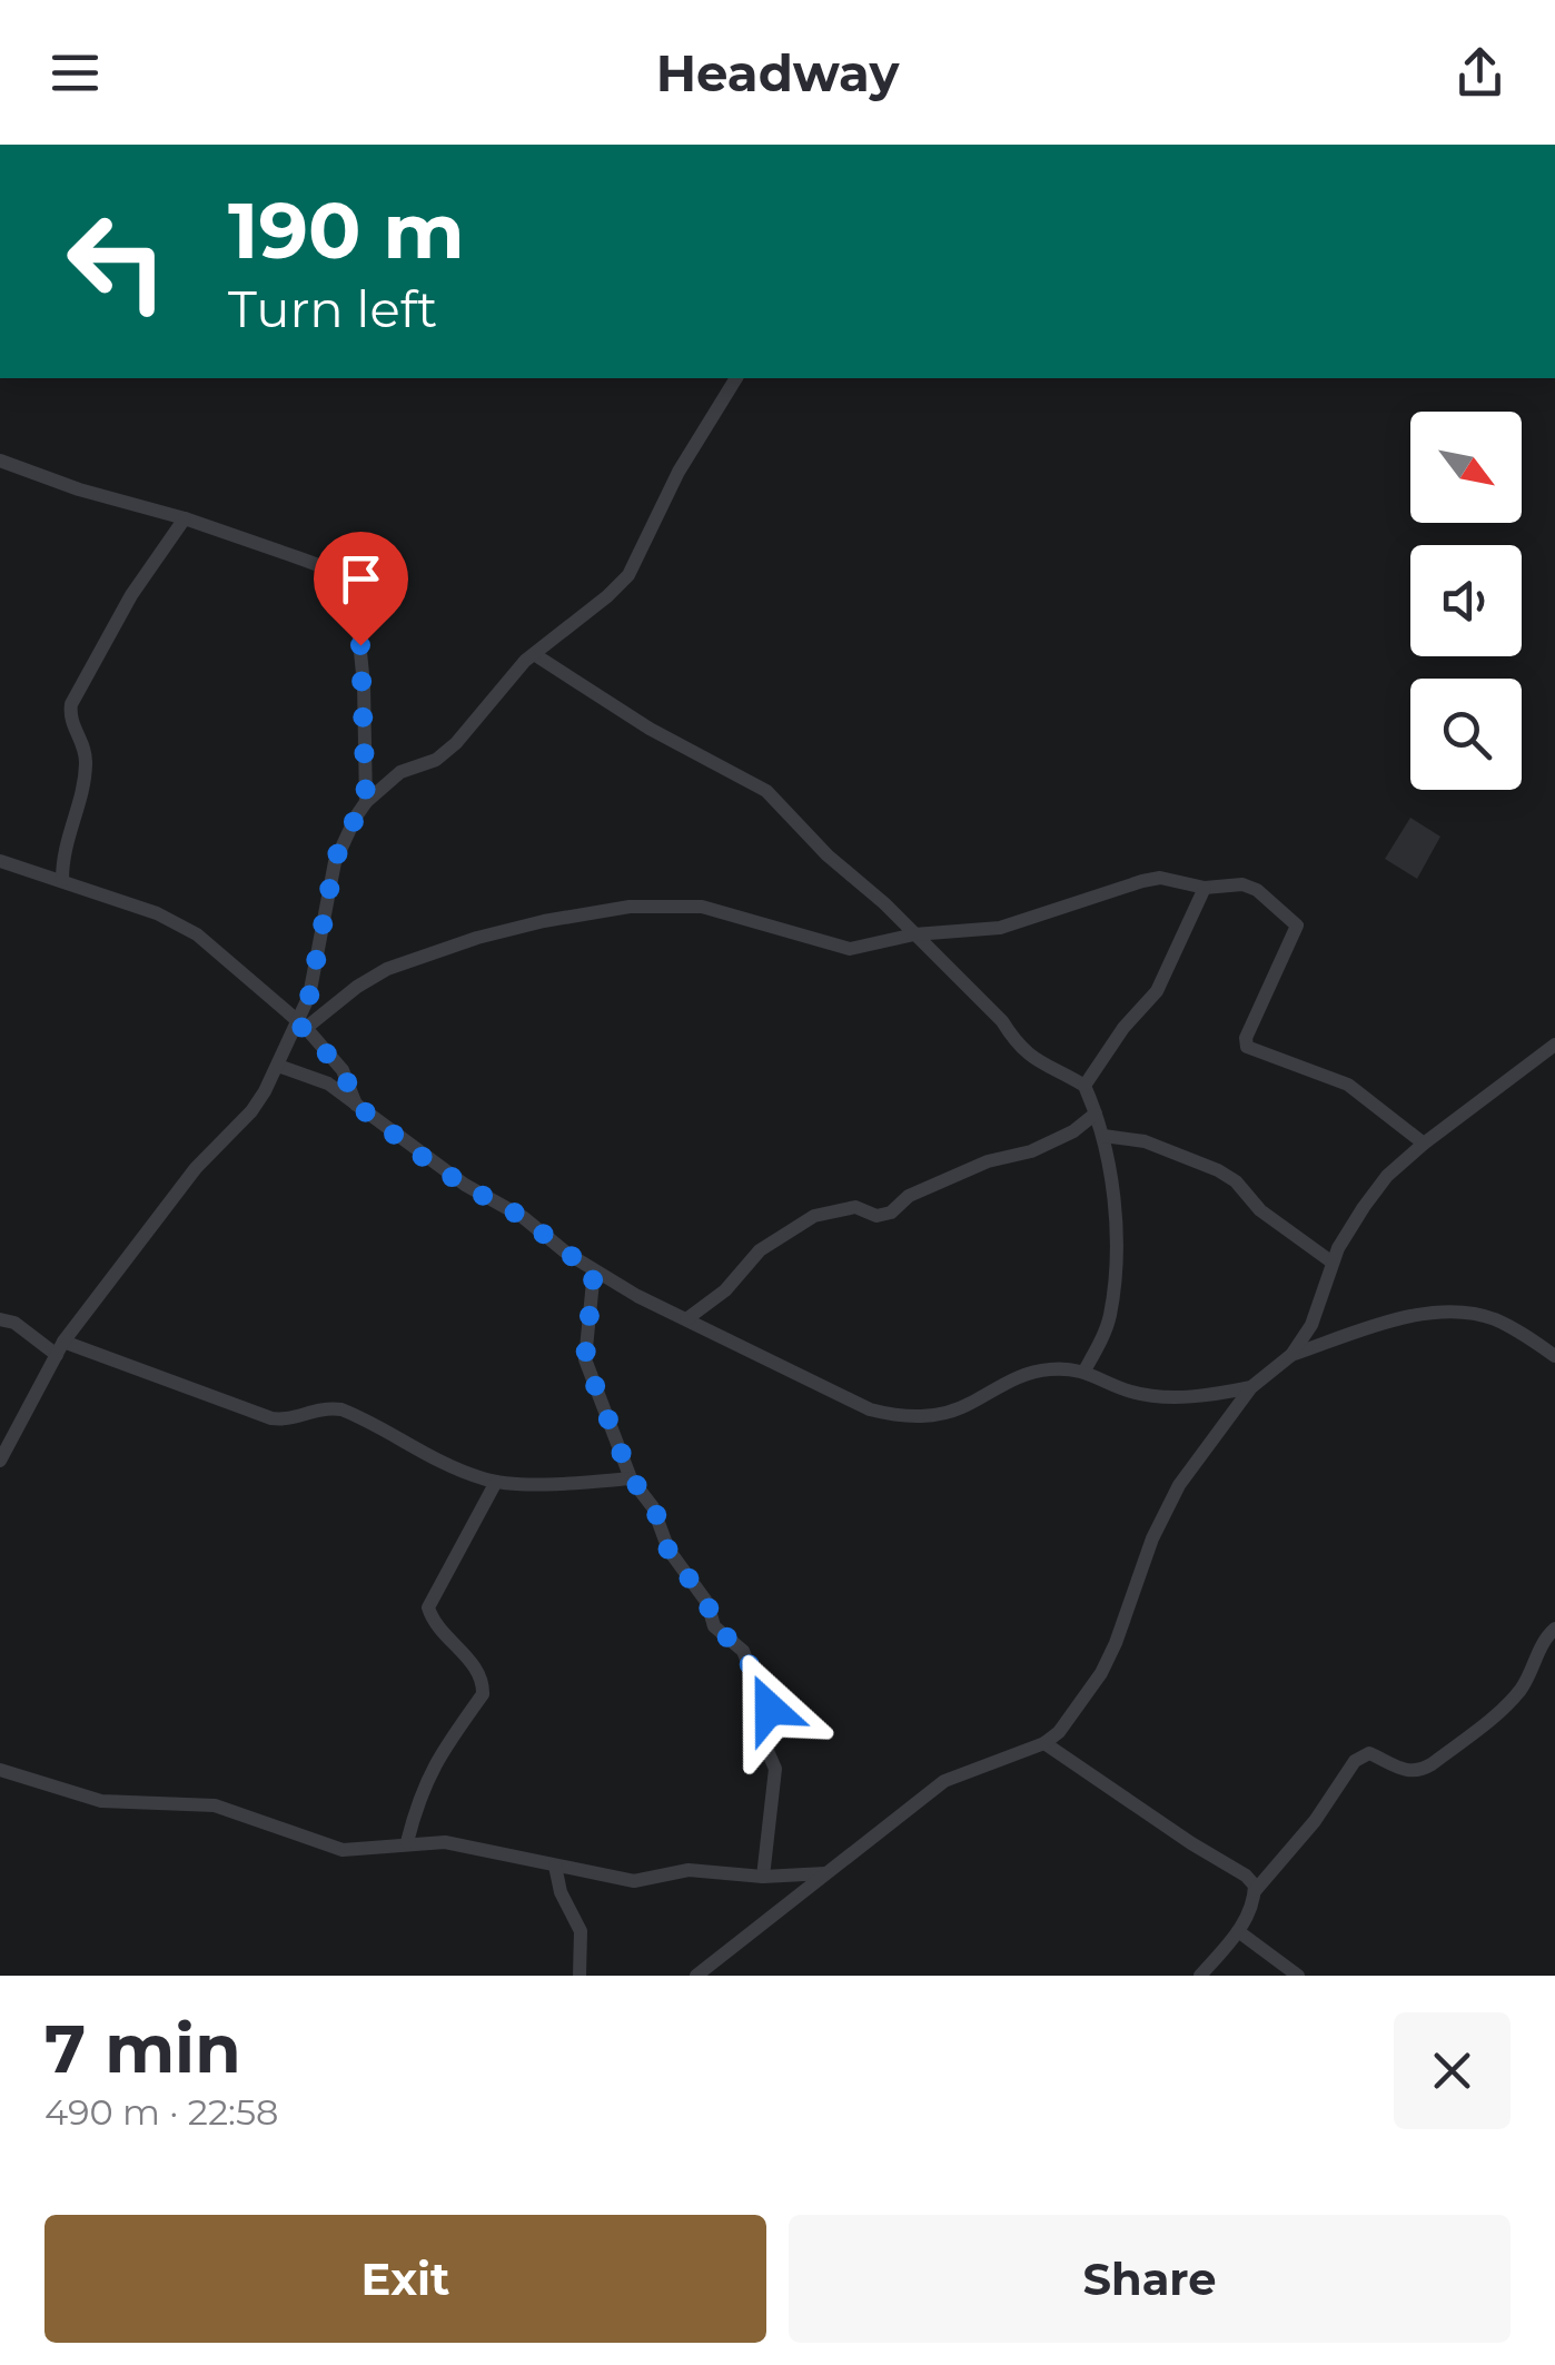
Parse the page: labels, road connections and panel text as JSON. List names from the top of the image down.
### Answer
{
  "north": "bottom right",
  "page": {
    "header": "Headway",
    "turn": ["190 m", "Turn left"],
    "heading": ["7 min", "490 m · 22:58"],
    "buttons": ["Exit", "Share"]
  }
}
